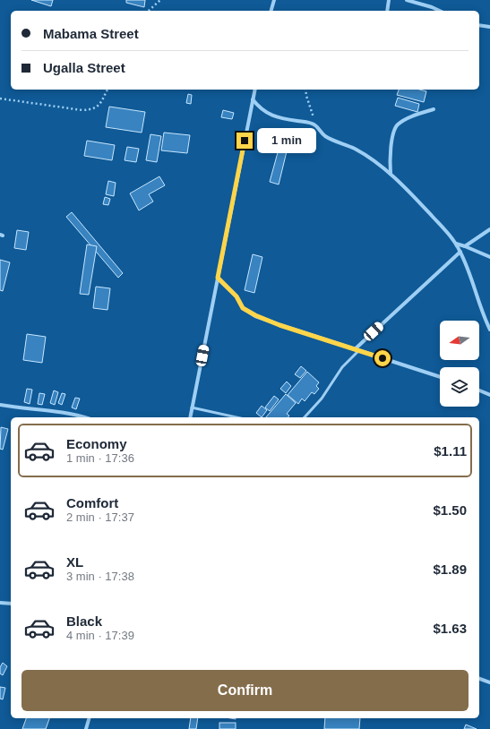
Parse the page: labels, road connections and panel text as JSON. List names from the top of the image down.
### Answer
{
  "north": "left",
  "page": {
    "banner": ["Mabama Street", "Ugalla Street"],
    "bubble": "1 min",
    "list": [
      {
        "name": "Economy",
        "note": "1 min · 17:36",
        "value": "$1.11"
      },
      {
        "name": "Comfort",
        "note": "2 min · 17:37",
        "value": "$1.50"
      },
      {
        "name": "XL",
        "note": "3 min · 17:38",
        "value": "$1.89"
      },
      {
        "name": "Black",
        "note": "4 min · 17:39",
        "value": "$1.63"
      }
    ],
    "buttons": "Confirm"
  }
}
